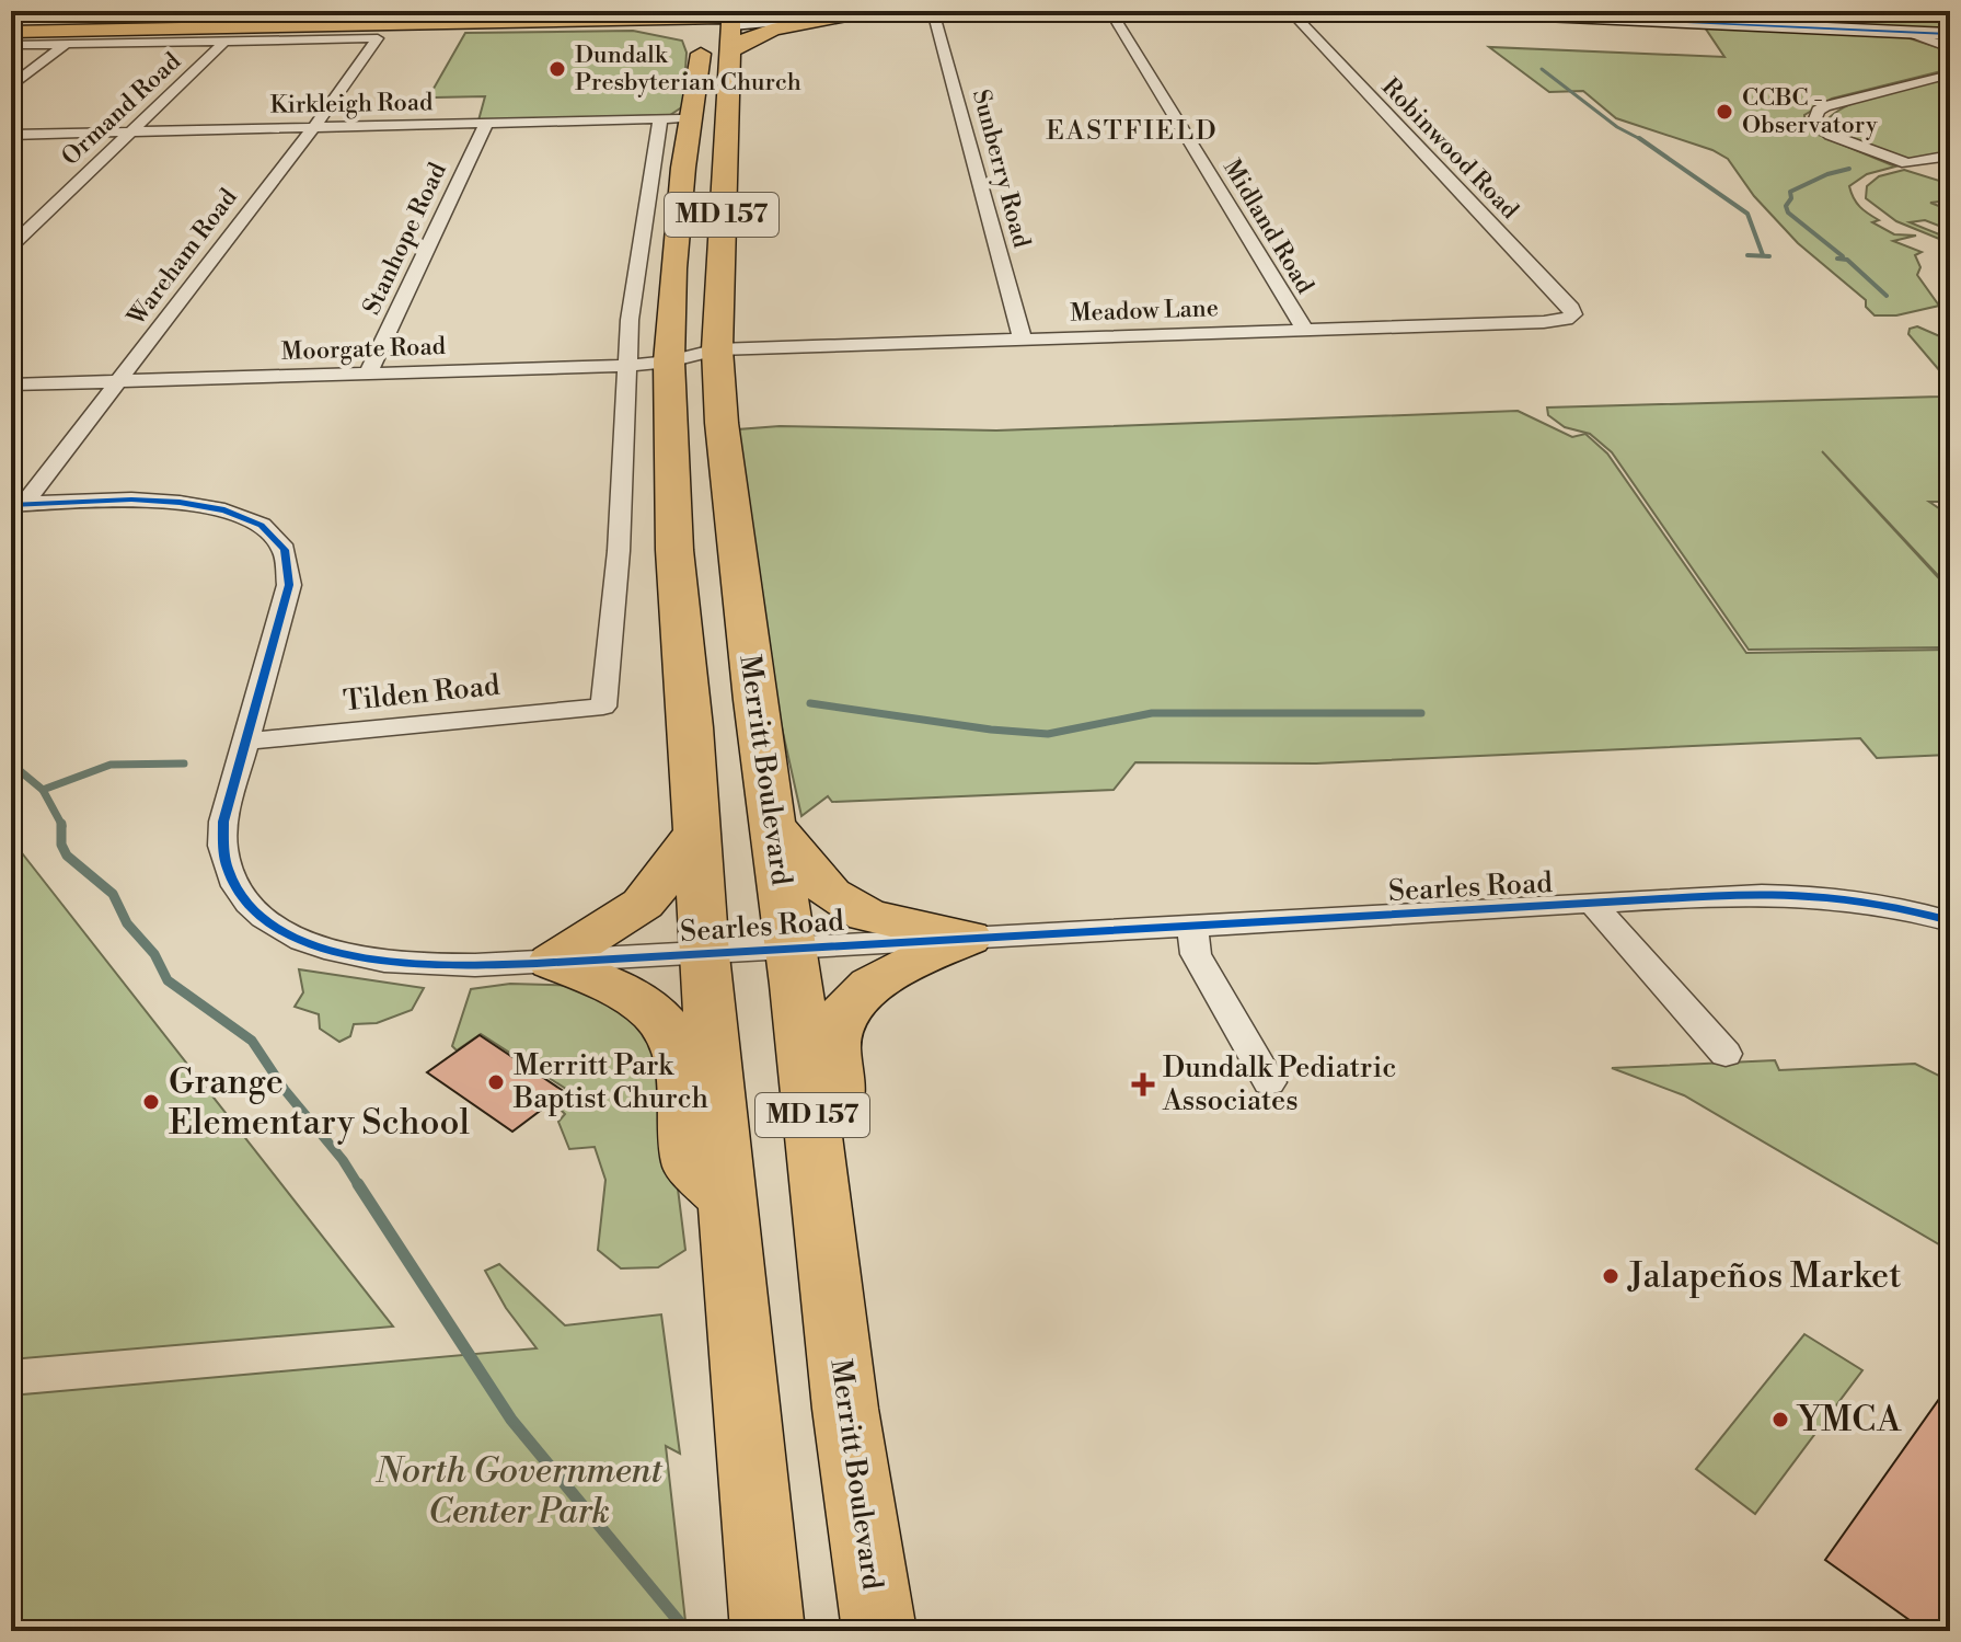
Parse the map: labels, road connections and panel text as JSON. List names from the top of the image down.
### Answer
{
  "streets": {
    "main road": ["MD 157", "Merritt Boulevard"],
    "street": [
      "Kirkleigh Road",
      "Ormand Road",
      "Robinwood Road",
      "Sunberry Road",
      "Midland Road",
      "Stanhope Road",
      "Wareham Road",
      "Meadow Lane",
      "Moorgate Road",
      "Tilden Road",
      "Searles Road"
    ]
  },
  "crossings": [
    ["Kirkleigh Road", "Ormand Road"],
    ["Kirkleigh Road", "MD 157"],
    ["Kirkleigh Road", "Stanhope Road"],
    ["Kirkleigh Road", "Wareham Road"],
    ["Ormand Road", "Wareham Road"],
    ["Robinwood Road", "Meadow Lane"],
    ["Sunberry Road", "Meadow Lane"],
    ["MD 157", "Moorgate Road"],
    ["MD 157", "Searles Road"],
    ["Midland Road", "Meadow Lane"],
    ["Stanhope Road", "Moorgate Road"],
    ["Wareham Road", "Moorgate Road"],
    ["Wareham Road", "Searles Road"],
    ["Meadow Lane", "Moorgate Road"],
    ["Meadow Lane", "Merritt Boulevard"],
    ["Moorgate Road", "Tilden Road"],
    ["Moorgate Road", "Merritt Boulevard"],
    ["Tilden Road", "Searles Road"],
    ["Merritt Boulevard", "Searles Road"]
  ],
  "districts": ["EASTFIELD"],
  "parks": ["North Government Center Park"],
  "places": {
    "other": [
      "Dundalk Presbyterian Church",
      "CCBC - Observatory",
      "Merritt Park Baptist Church",
      "Grange Elementary School",
      "Jalapeños Market",
      "YMCA"
    ],
    "health": ["Dundalk Pediatric Associates"]
  }
}
